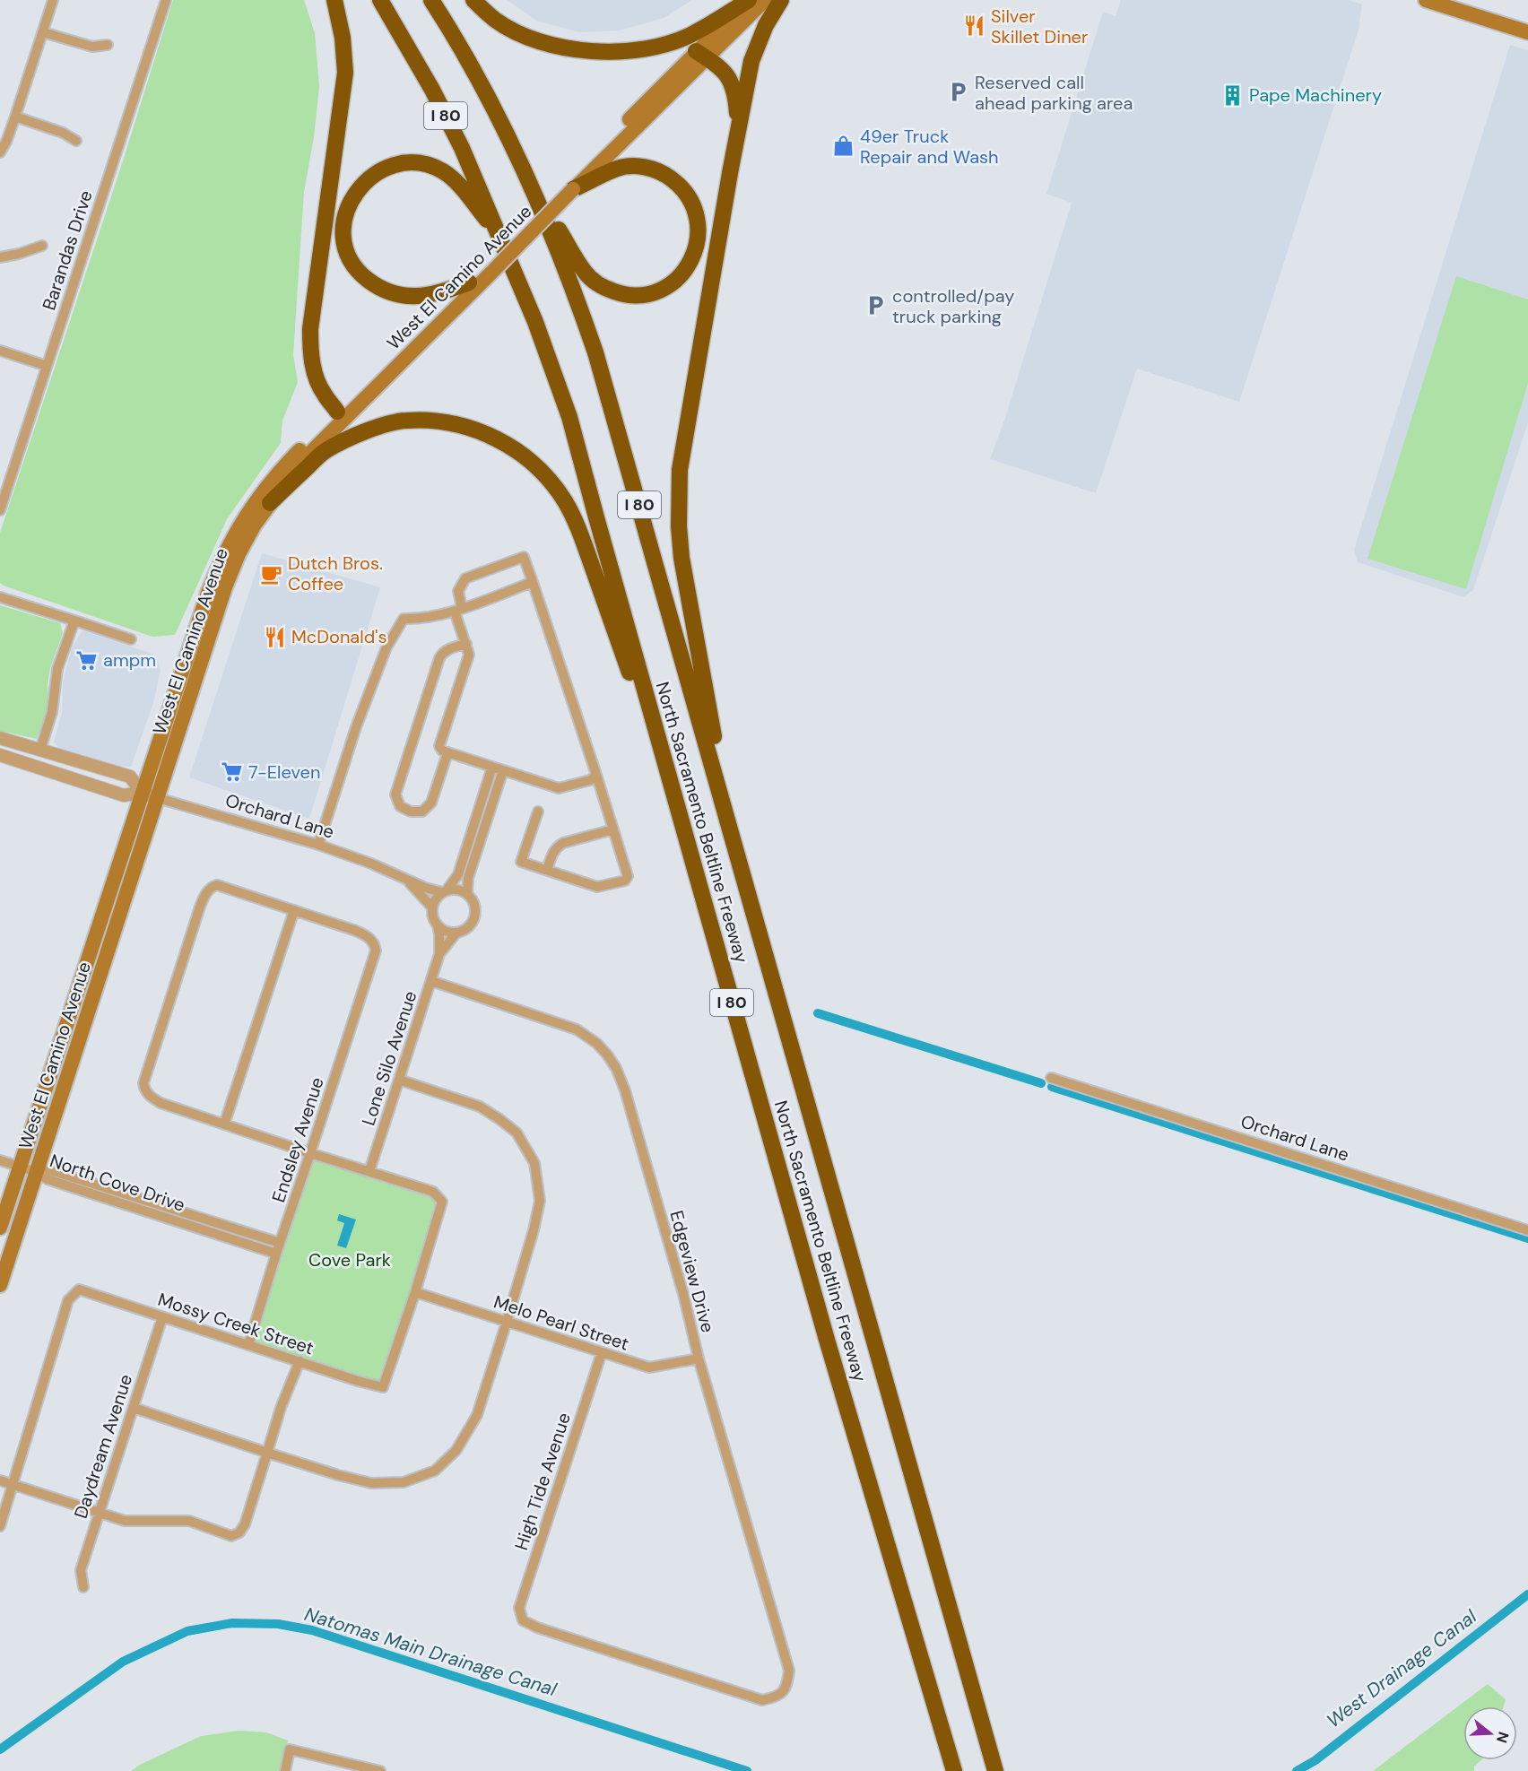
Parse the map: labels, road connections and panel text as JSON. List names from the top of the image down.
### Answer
{
  "streets": {
    "highway": ["I 80", "North Sacramento Beltline Freeway"],
    "main road": ["West El Camino Avenue"],
    "street": [
      "Barandas Drive",
      "Orchard Lane",
      "Lone Silo Avenue",
      "Endsley Avenue",
      "North Cove Drive",
      "Edgeview Drive",
      "Melo Pearl Street",
      "Mossy Creek Street",
      "Daydream Avenue",
      "High Tide Avenue"
    ]
  },
  "crossings": [
    ["West El Camino Avenue", "Orchard Lane"],
    ["West El Camino Avenue", "North Cove Drive"],
    ["Orchard Lane", "Lone Silo Avenue"],
    ["Lone Silo Avenue", "Edgeview Drive"],
    ["Endsley Avenue", "North Cove Drive"],
    ["Endsley Avenue", "Mossy Creek Street"],
    ["Edgeview Drive", "Melo Pearl Street"],
    ["Edgeview Drive", "High Tide Avenue"],
    ["Melo Pearl Street", "Mossy Creek Street"],
    ["Melo Pearl Street", "High Tide Avenue"],
    ["Mossy Creek Street", "Daydream Avenue"]
  ],
  "water": ["Natomas Main Drainage Canal", "West Drainage Canal"],
  "parks": ["Cove Park"],
  "places": {
    "restaurant": ["Silver Skillet Diner", "McDonald's"],
    "parking": ["Reserved call ahead parking area", "controlled/pay truck parking"],
    "building": ["Pape Machinery"],
    "shop": ["49er Truck Repair and Wash"],
    "cafe": ["Dutch Bros. Coffee"],
    "supermarket": ["ampm", "7-Eleven"]
  },
  "north": "right"
}
